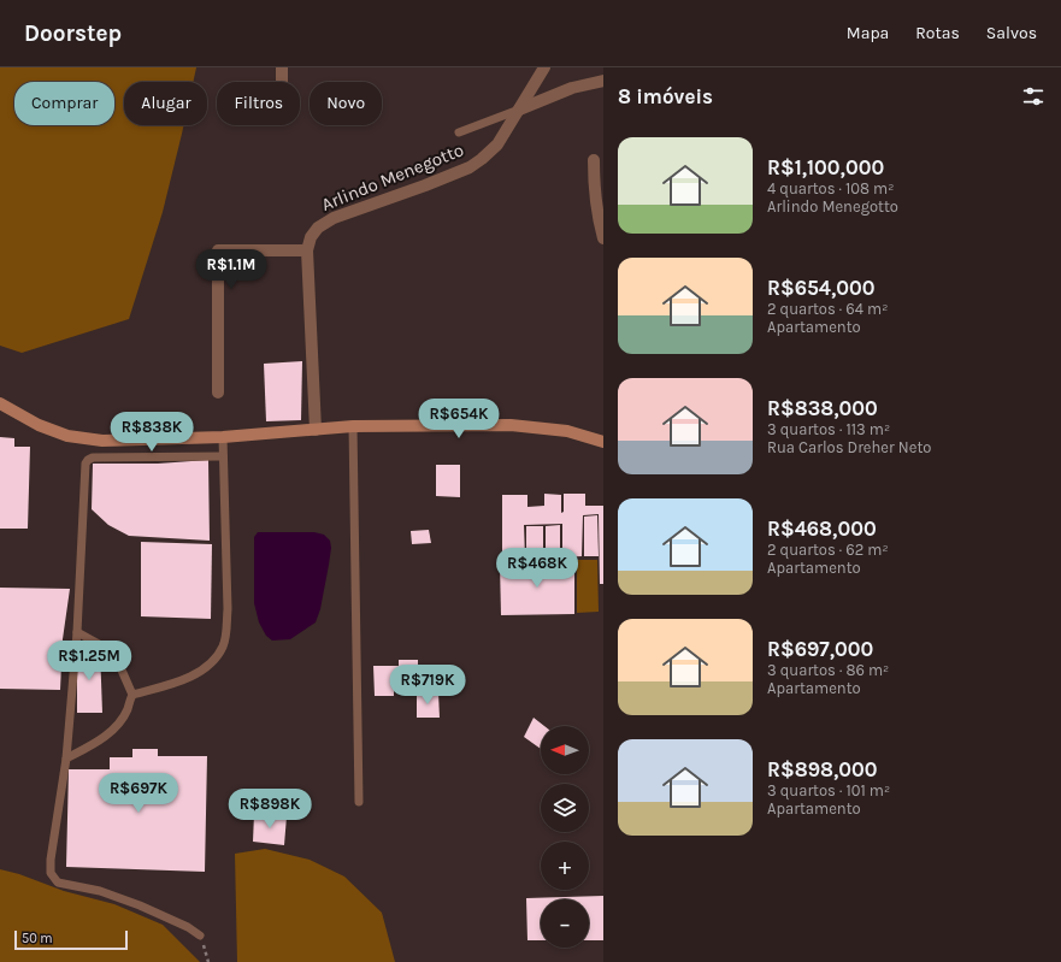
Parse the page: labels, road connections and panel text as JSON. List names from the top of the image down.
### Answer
{
  "streets": {
    "street": ["Arlindo Menegotto"]
  },
  "scale_bar": "50 m",
  "north": "left",
  "page": {
    "header": "Doorstep",
    "nav": ["Mapa", "Rotas", "Salvos"],
    "heading": "8 imóveis",
    "chip": [
      "Comprar",
      "Alugar",
      "Filtros",
      "Novo"
    ],
    "list": [
      {
        "name": "R$1,100,000",
        "note": "4 quartos · 108 m² · Arlindo Menegotto"
      },
      {
        "name": "R$654,000",
        "note": "2 quartos · 64 m² · Apartamento"
      },
      {
        "name": "R$838,000",
        "note": "3 quartos · 113 m² · Rua Carlos Dreher Neto"
      },
      {
        "name": "R$468,000",
        "note": "2 quartos · 62 m² · Apartamento"
      },
      {
        "name": "R$697,000",
        "note": "3 quartos · 86 m² · Apartamento"
      },
      {
        "name": "R$898,000",
        "note": "3 quartos · 101 m² · Apartamento"
      }
    ],
    "price": [
      "R$1.1M",
      "R$654K",
      "R$838K",
      "R$468K",
      "R$1.25M",
      "R$719K",
      "R$697K",
      "R$898K"
    ],
    "map_buttons": ["+", "−"],
    "scale": "50 m"
  }
}
